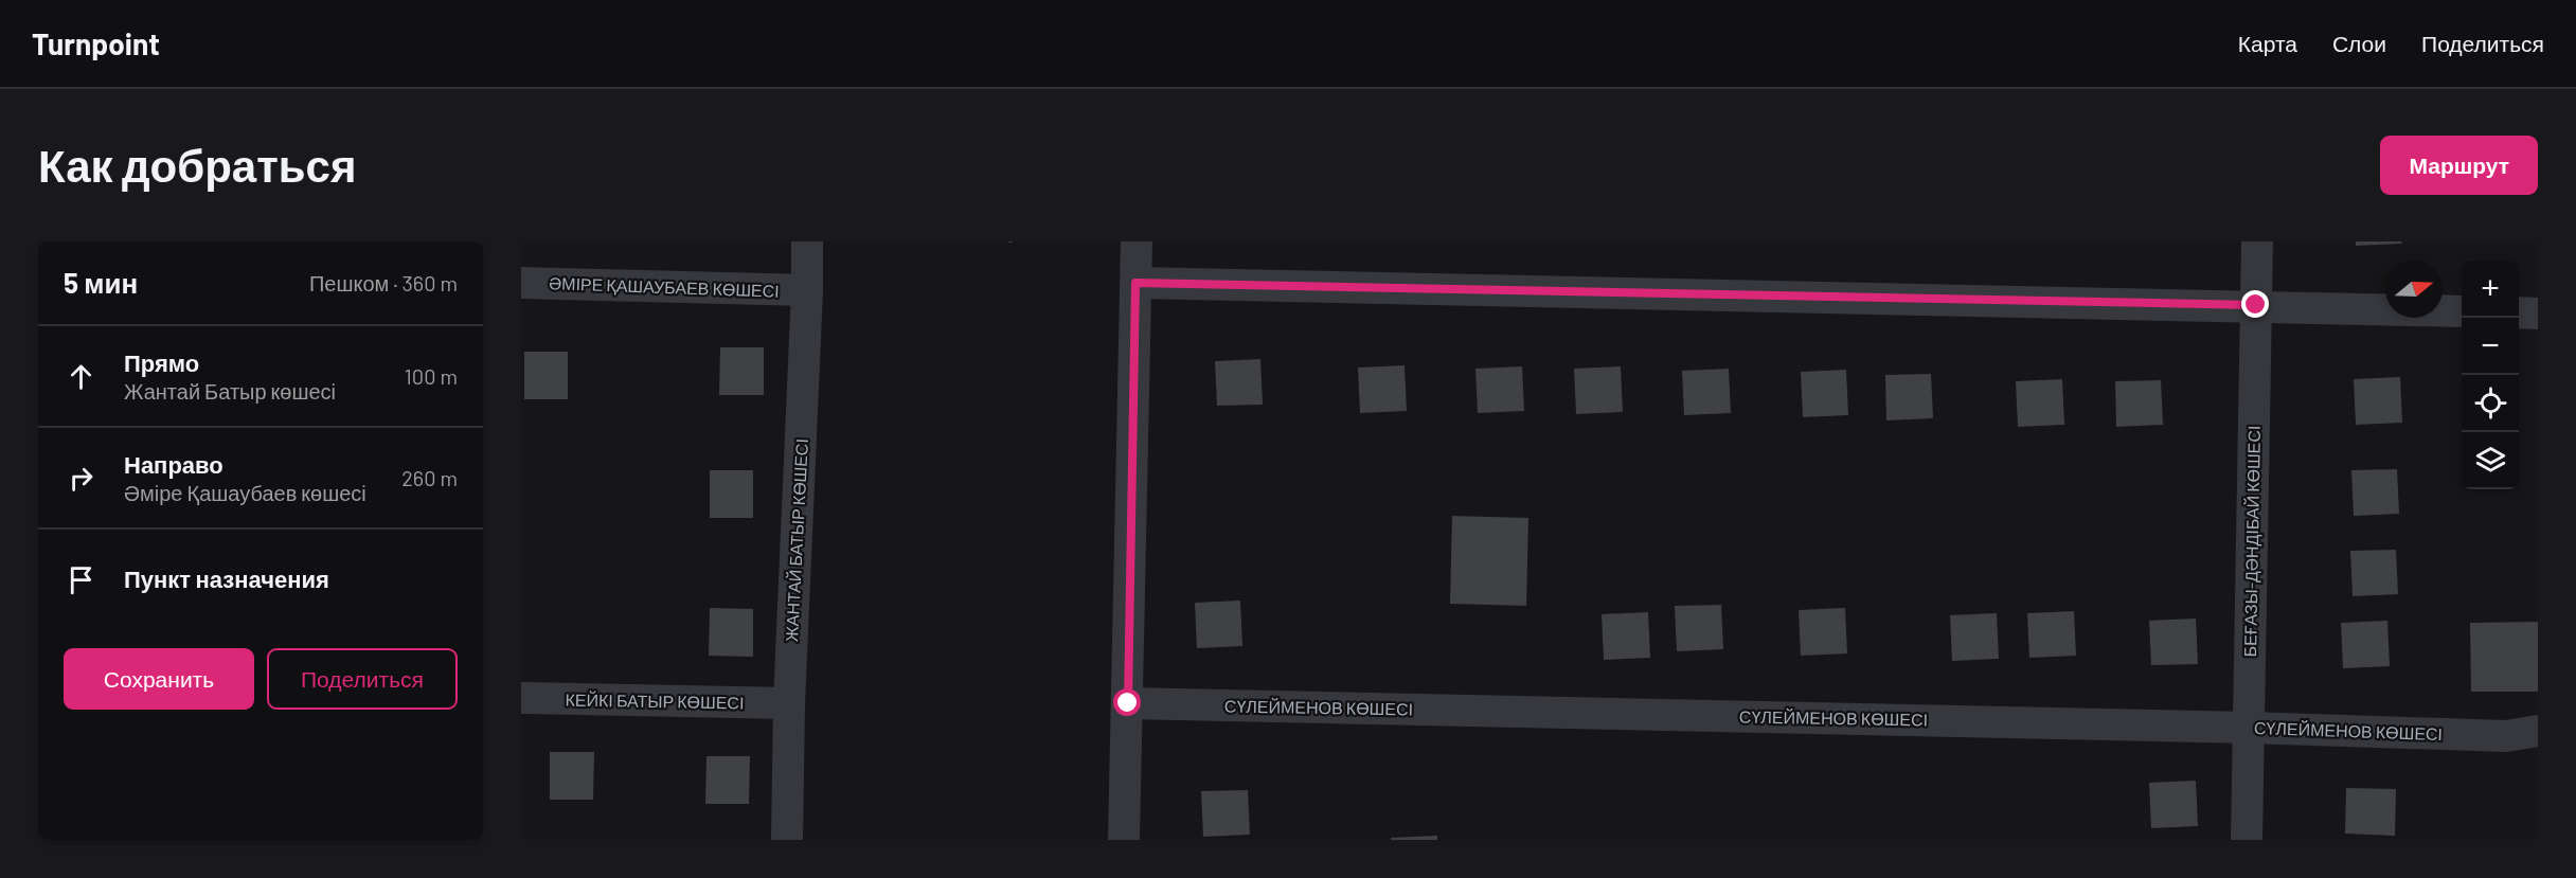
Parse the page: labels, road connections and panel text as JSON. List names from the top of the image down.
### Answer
{
  "streets": {
    "street": [
      "ӘМІРЕ ҚАШАУБАЕВ КӨШЕСІ",
      "ЖАНТАЙ БАТЫР КӨШЕСІ",
      "БЕҒАЗЫ-ДӘНДІБАЙ КӨШЕСІ",
      "КЕЙКІ БАТЫР КӨШЕСІ",
      "СҮЛЕЙМЕНОВ КӨШЕСІ"
    ]
  },
  "crossings": [
    ["ӘМІРЕ ҚАШАУБАЕВ КӨШЕСІ", "ЖАНТАЙ БАТЫР КӨШЕСІ"],
    ["ЖАНТАЙ БАТЫР КӨШЕСІ", "КЕЙКІ БАТЫР КӨШЕСІ"],
    ["БЕҒАЗЫ-ДӘНДІБАЙ КӨШЕСІ", "СҮЛЕЙМЕНОВ КӨШЕСІ"]
  ],
  "north": "right",
  "page": {
    "header": "Turnpoint",
    "nav": ["Карта", "Слои", "Поделиться"],
    "buttons": [
      "Маршрут",
      ["Сохранить", "Поделиться"]
    ],
    "title": "Как добраться",
    "heading": ["5 мин", "Пешком · 360 m"],
    "map_buttons": ["+", "−"],
    "list": [
      ["Прямо", "Жантай Батыр көшесі", "100 m"],
      ["Направо", "Әміре Қашаубаев көшесі", "260 m"],
      "Пункт назначения"
    ]
  }
}
